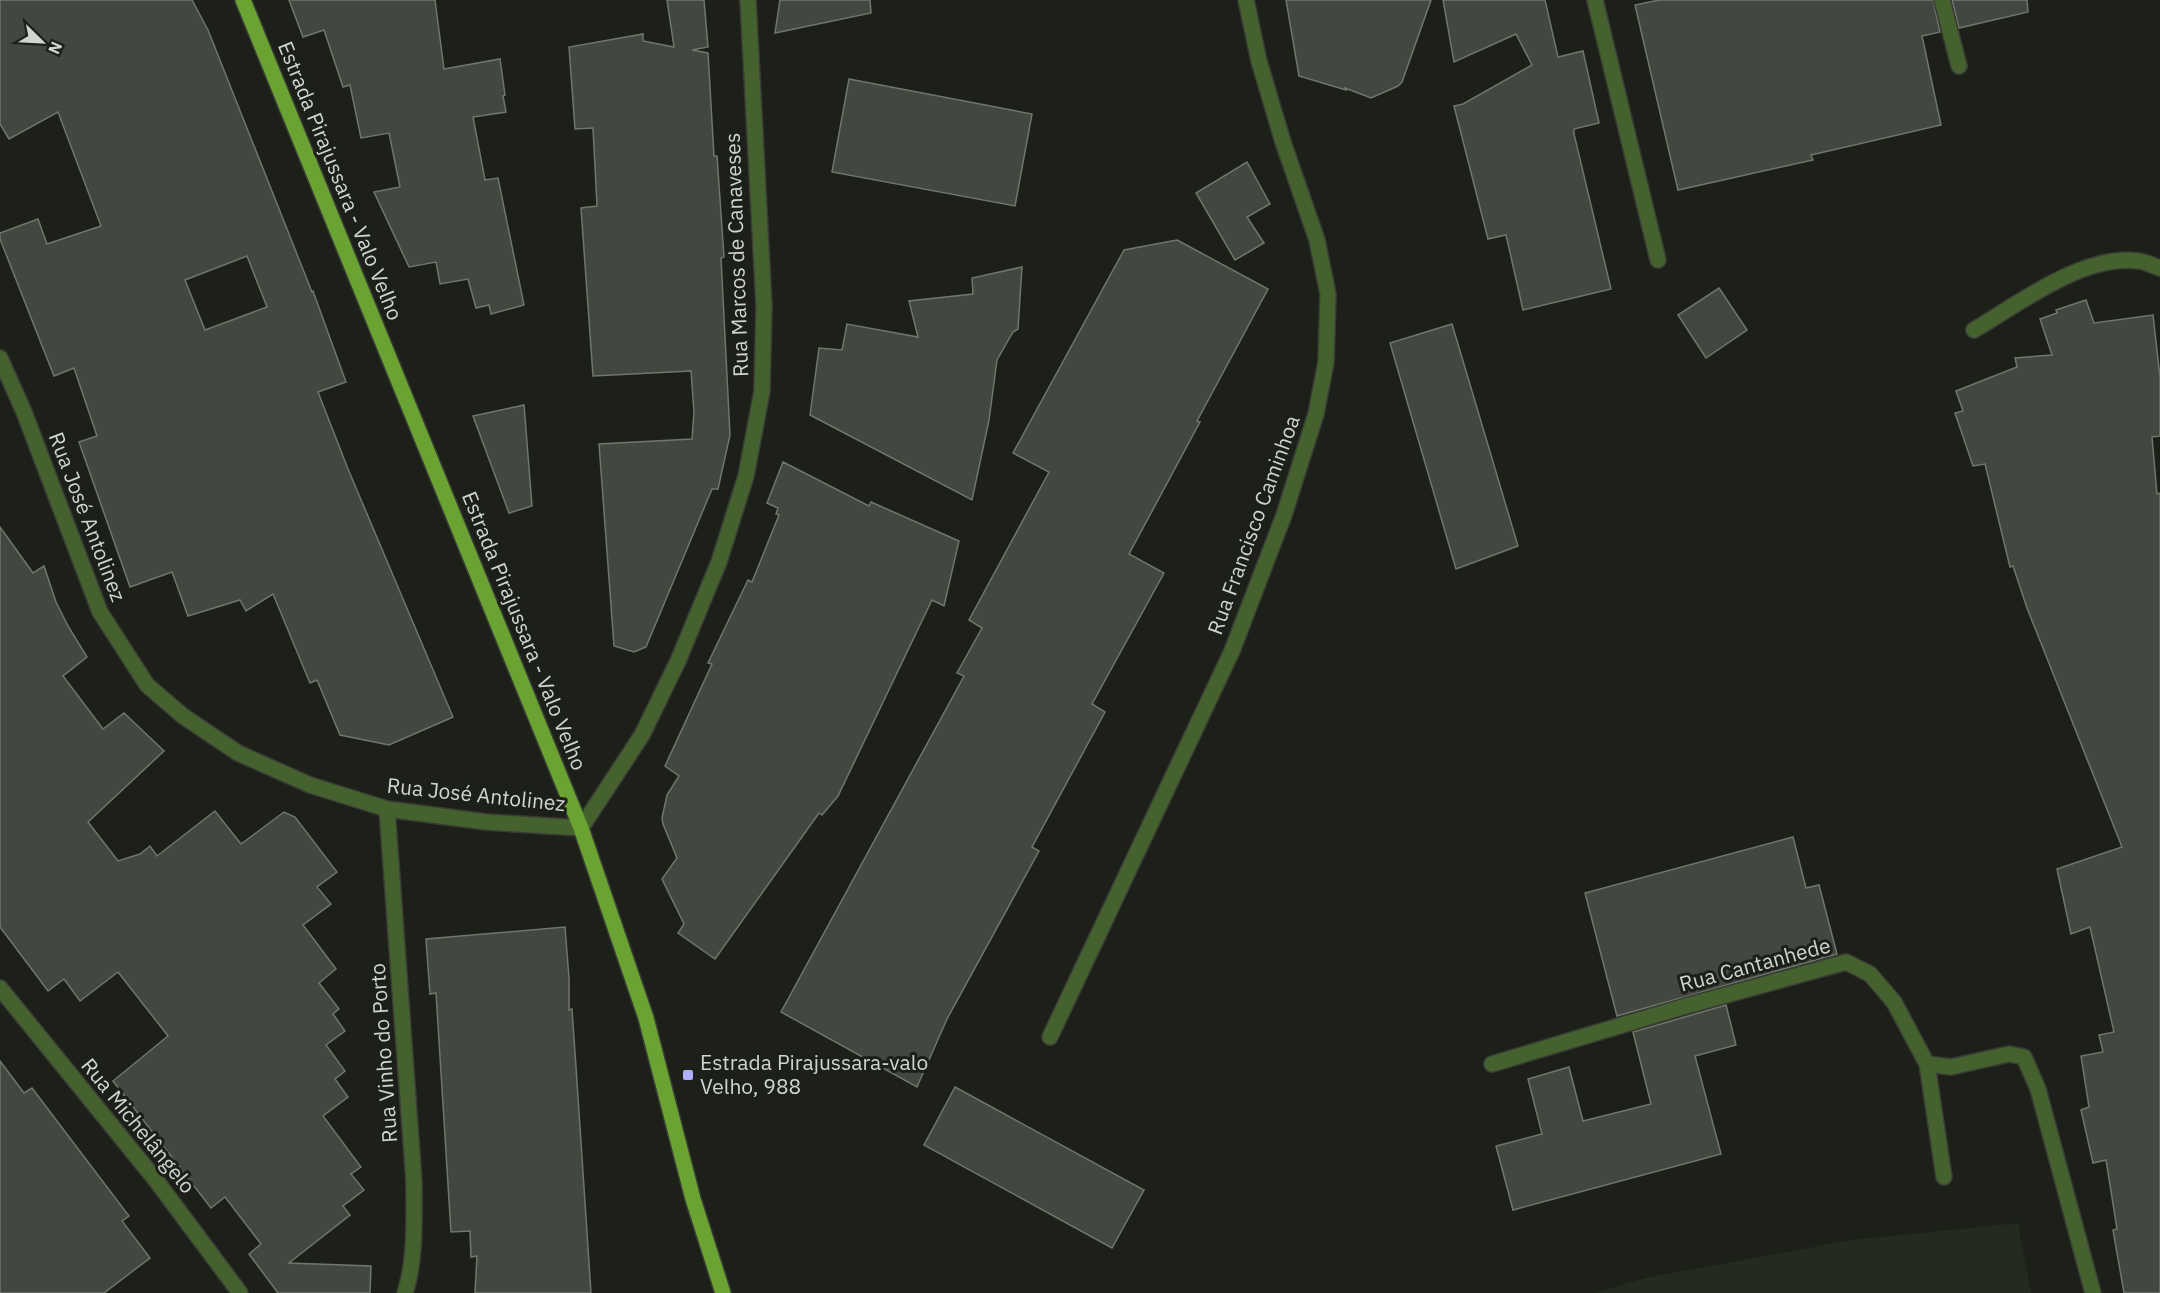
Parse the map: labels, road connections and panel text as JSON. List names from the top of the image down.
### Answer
{
  "streets": {
    "main road": ["Estrada Pirajussara - Valo Velho"],
    "street": [
      "Rua Marcos de Canaveses",
      "Rua José Antolinez",
      "Rua Francisco Caminhoa",
      "Rua Cantanhede",
      "Rua Vinho do Porto",
      "Rua Michelângelo"
    ]
  },
  "crossings": [
    ["Estrada Pirajussara - Valo Velho", "Rua Marcos de Canaveses"],
    ["Estrada Pirajussara - Valo Velho", "Rua José Antolinez"],
    ["Rua Marcos de Canaveses", "Rua José Antolinez"],
    ["Rua José Antolinez", "Rua Vinho do Porto"]
  ],
  "places": {
    "transit": ["Estrada Pirajussara-valo Velho, 988"]
  },
  "north": "bottom right"
}
